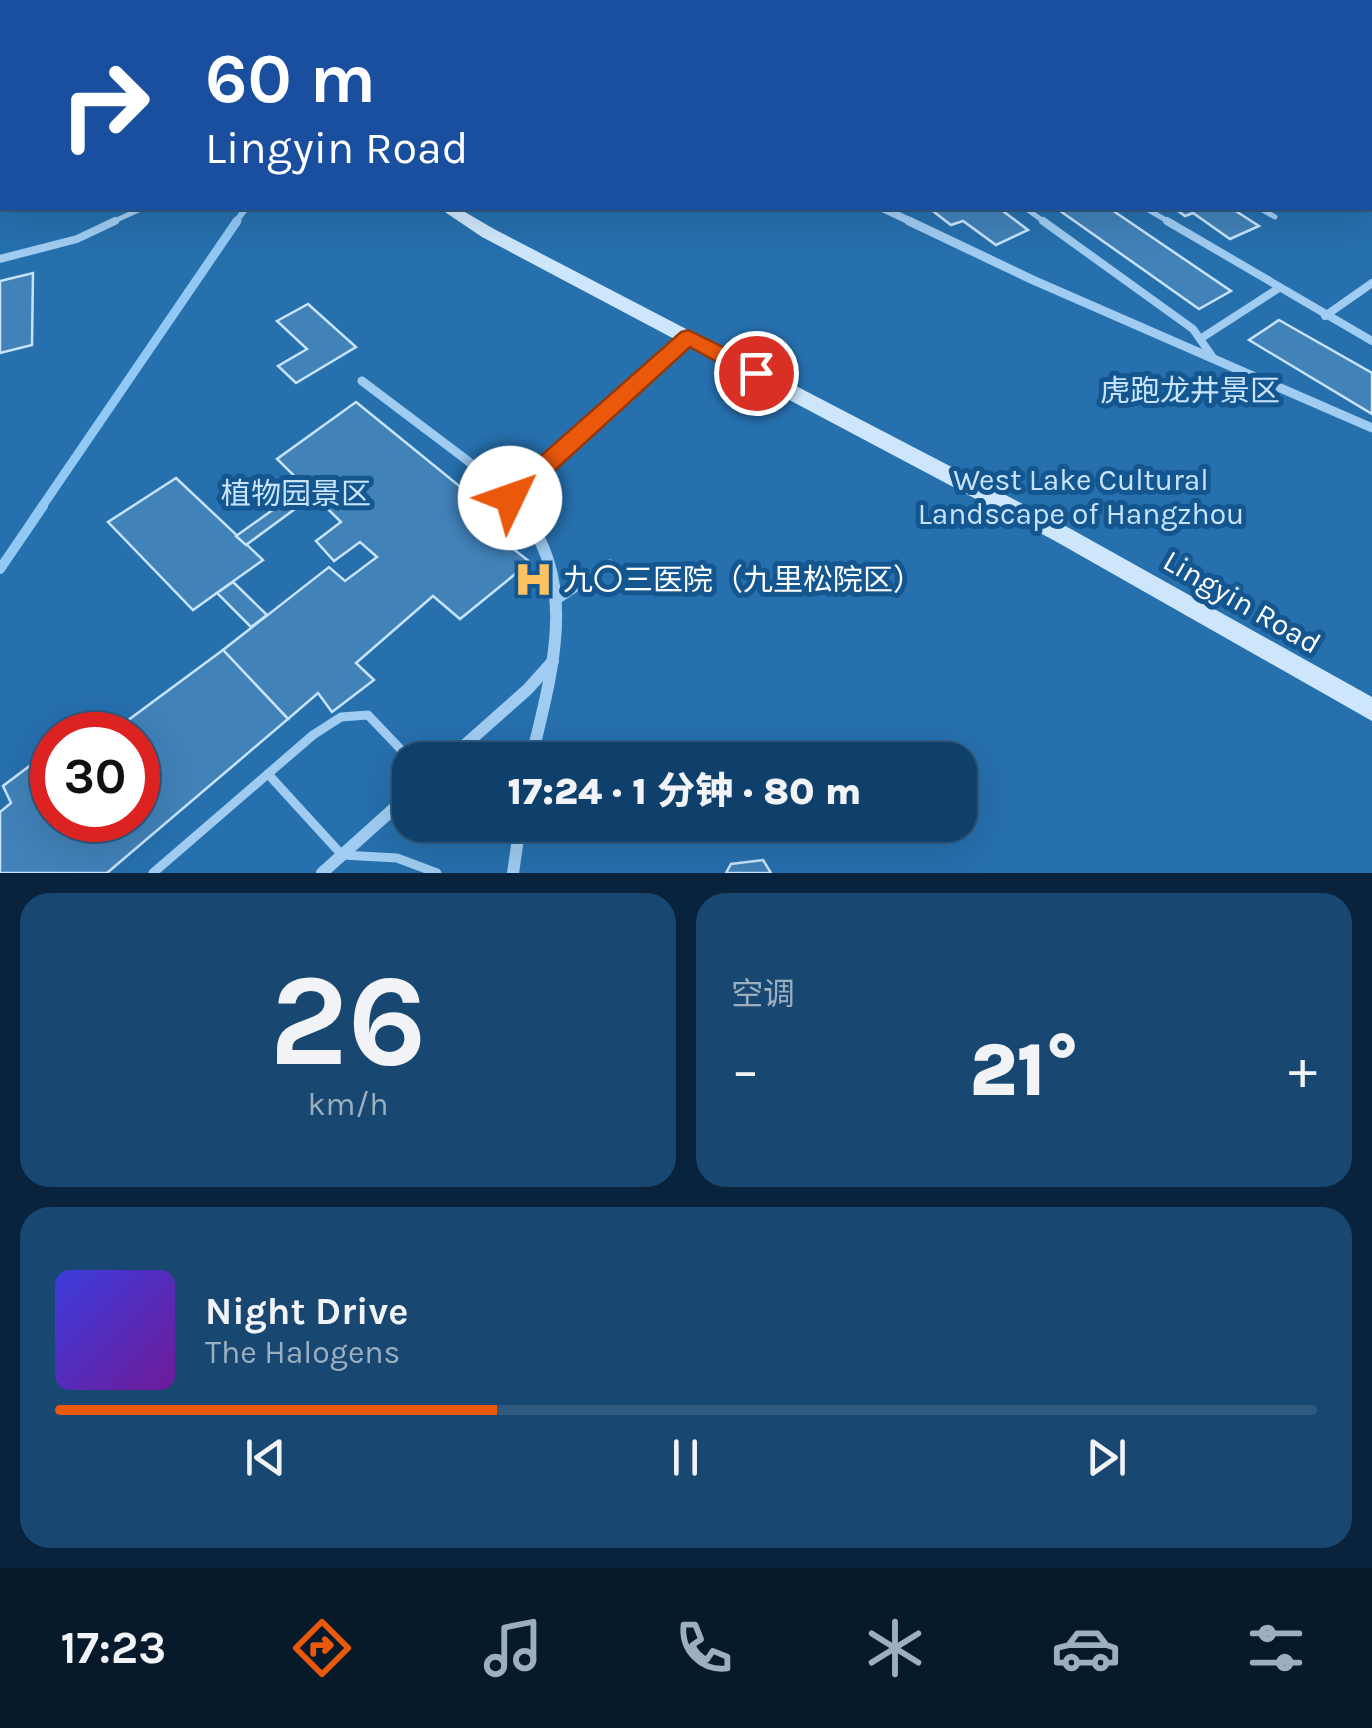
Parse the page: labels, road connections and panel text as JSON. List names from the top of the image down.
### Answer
{
  "streets": {
    "main road": ["Lingyin Road"]
  },
  "parks": ["虎跑龙井景区", "West Lake Cultural Landscape of Hangzhou", "植物园景区"],
  "places": {
    "hospital": ["九〇三医院（九里松院区）"]
  },
  "page": {
    "turn": ["60 m", "Lingyin Road"],
    "limit": "30",
    "trip": "17:24 · 1 分钟 · 80 m",
    "tile": [
      ["26", "km/h"],
      "空调"
    ],
    "heat": ["−", "21°", "+"],
    "song": ["Night Drive", "The Halogens"],
    "tabs": "17:23"
  }
}
